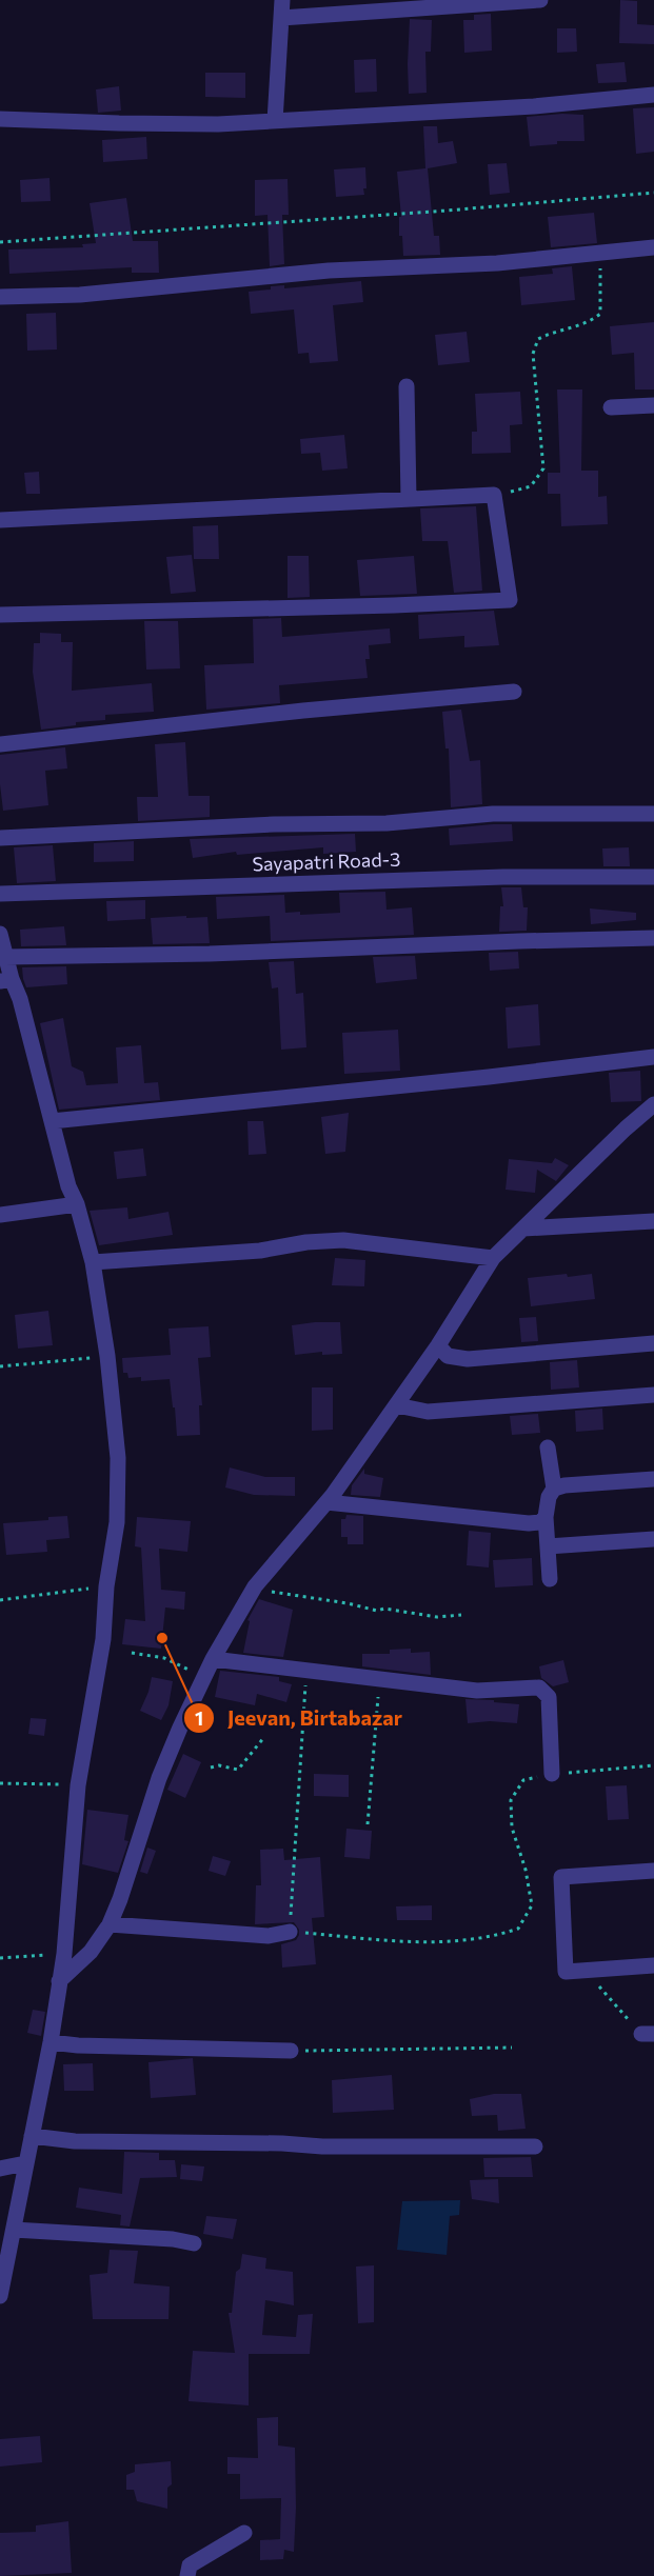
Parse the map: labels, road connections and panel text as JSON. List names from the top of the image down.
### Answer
{
  "streets": {
    "street": ["Sayapatri Road-3"]
  },
  "places": ["Jeevan, Birtabazar"]
}
